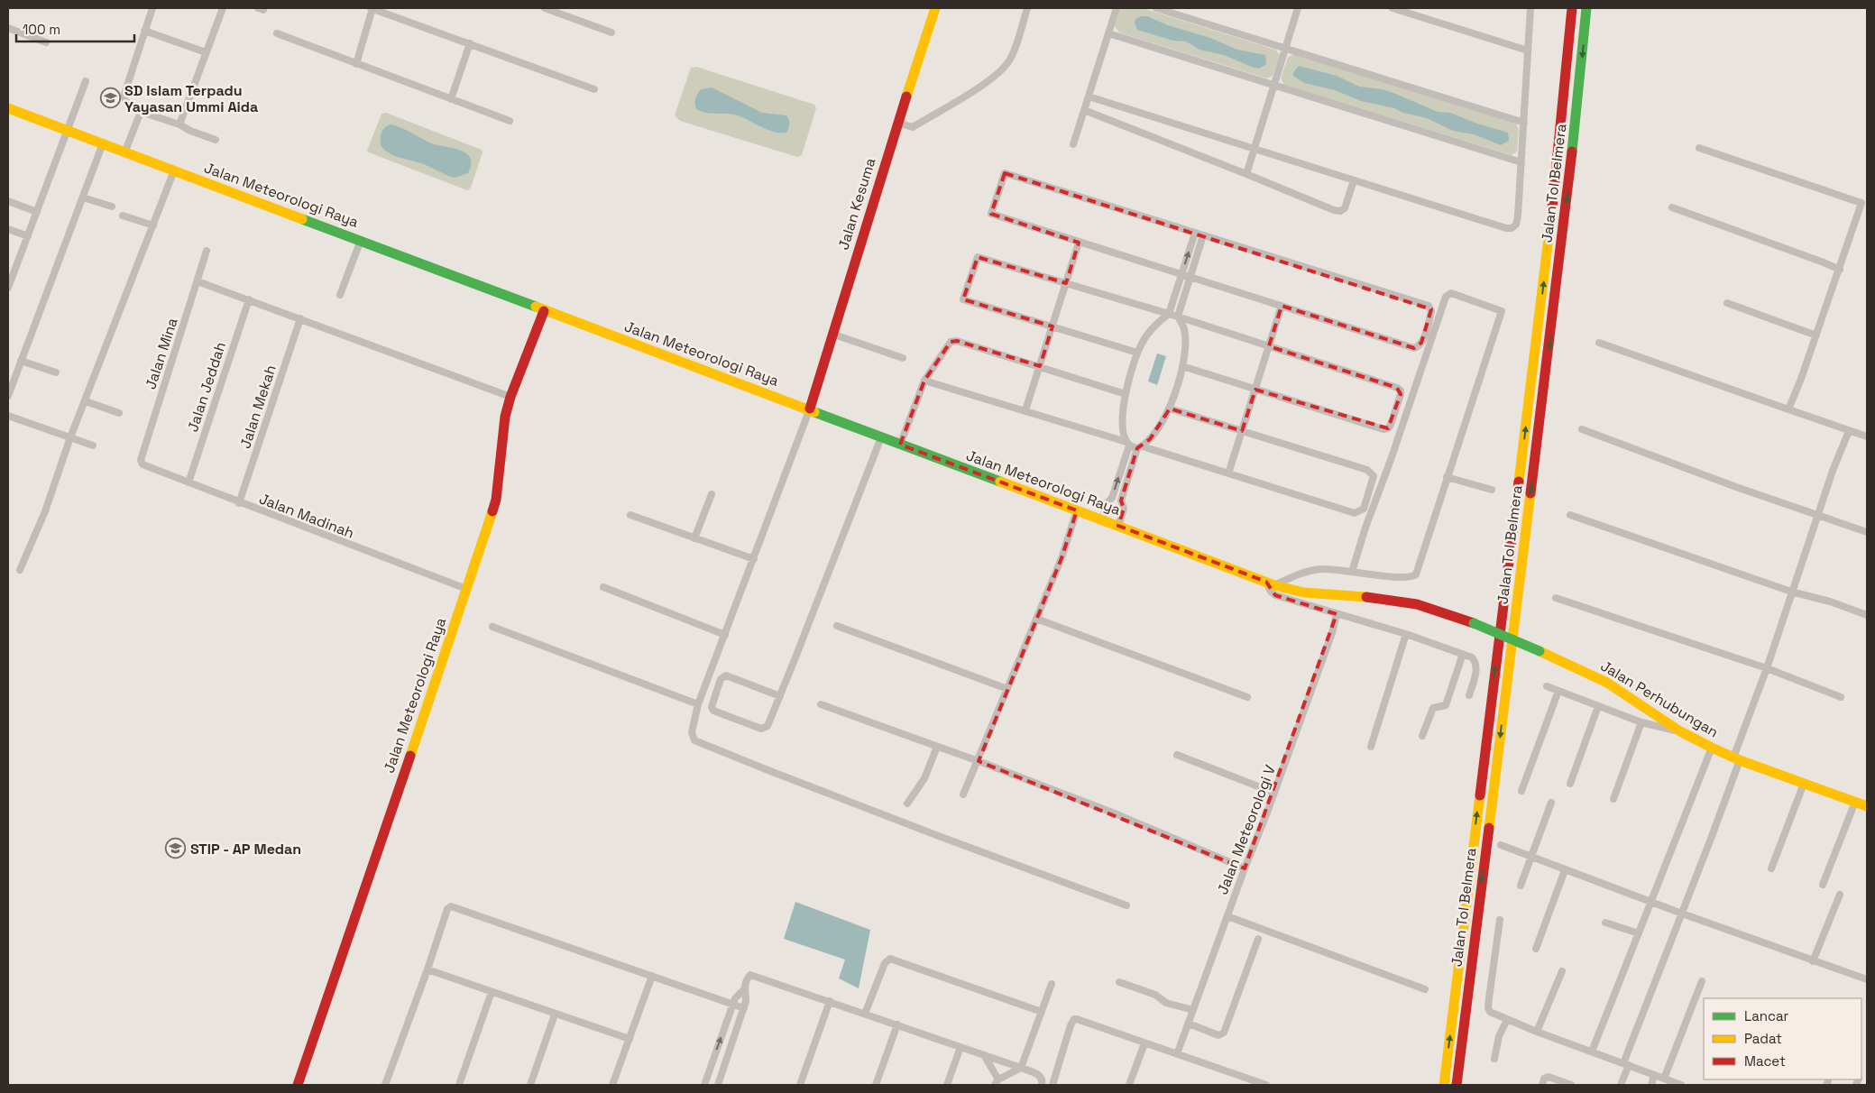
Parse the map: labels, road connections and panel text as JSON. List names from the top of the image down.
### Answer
{
  "streets": {
    "main road": [
      "Jalan Tol Belmera",
      "Jalan Meteorologi Raya",
      "Jalan Kesuma",
      "Jalan Perhubungan"
    ],
    "street": [
      "Jalan Mina",
      "Jalan Jeddah",
      "Jalan Mekah",
      "Jalan Madinah",
      "Jalan Meteorologi V"
    ]
  },
  "crossings": [
    ["Jalan Meteorologi Raya", "Jalan Kesuma"],
    ["Jalan Meteorologi Raya", "Jalan Madinah"],
    ["Jalan Meteorologi Raya", "Jalan Perhubungan"],
    ["Jalan Mina", "Jalan Madinah"],
    ["Jalan Jeddah", "Jalan Madinah"],
    ["Jalan Mekah", "Jalan Madinah"]
  ],
  "places": {
    "school or university": ["SD Islam Terpadu Yayasan Ummi Aida", "STIP - AP Medan"]
  },
  "legend": ["Lancar", "Padat", "Macet"],
  "scale_bar": "100 m"
}
